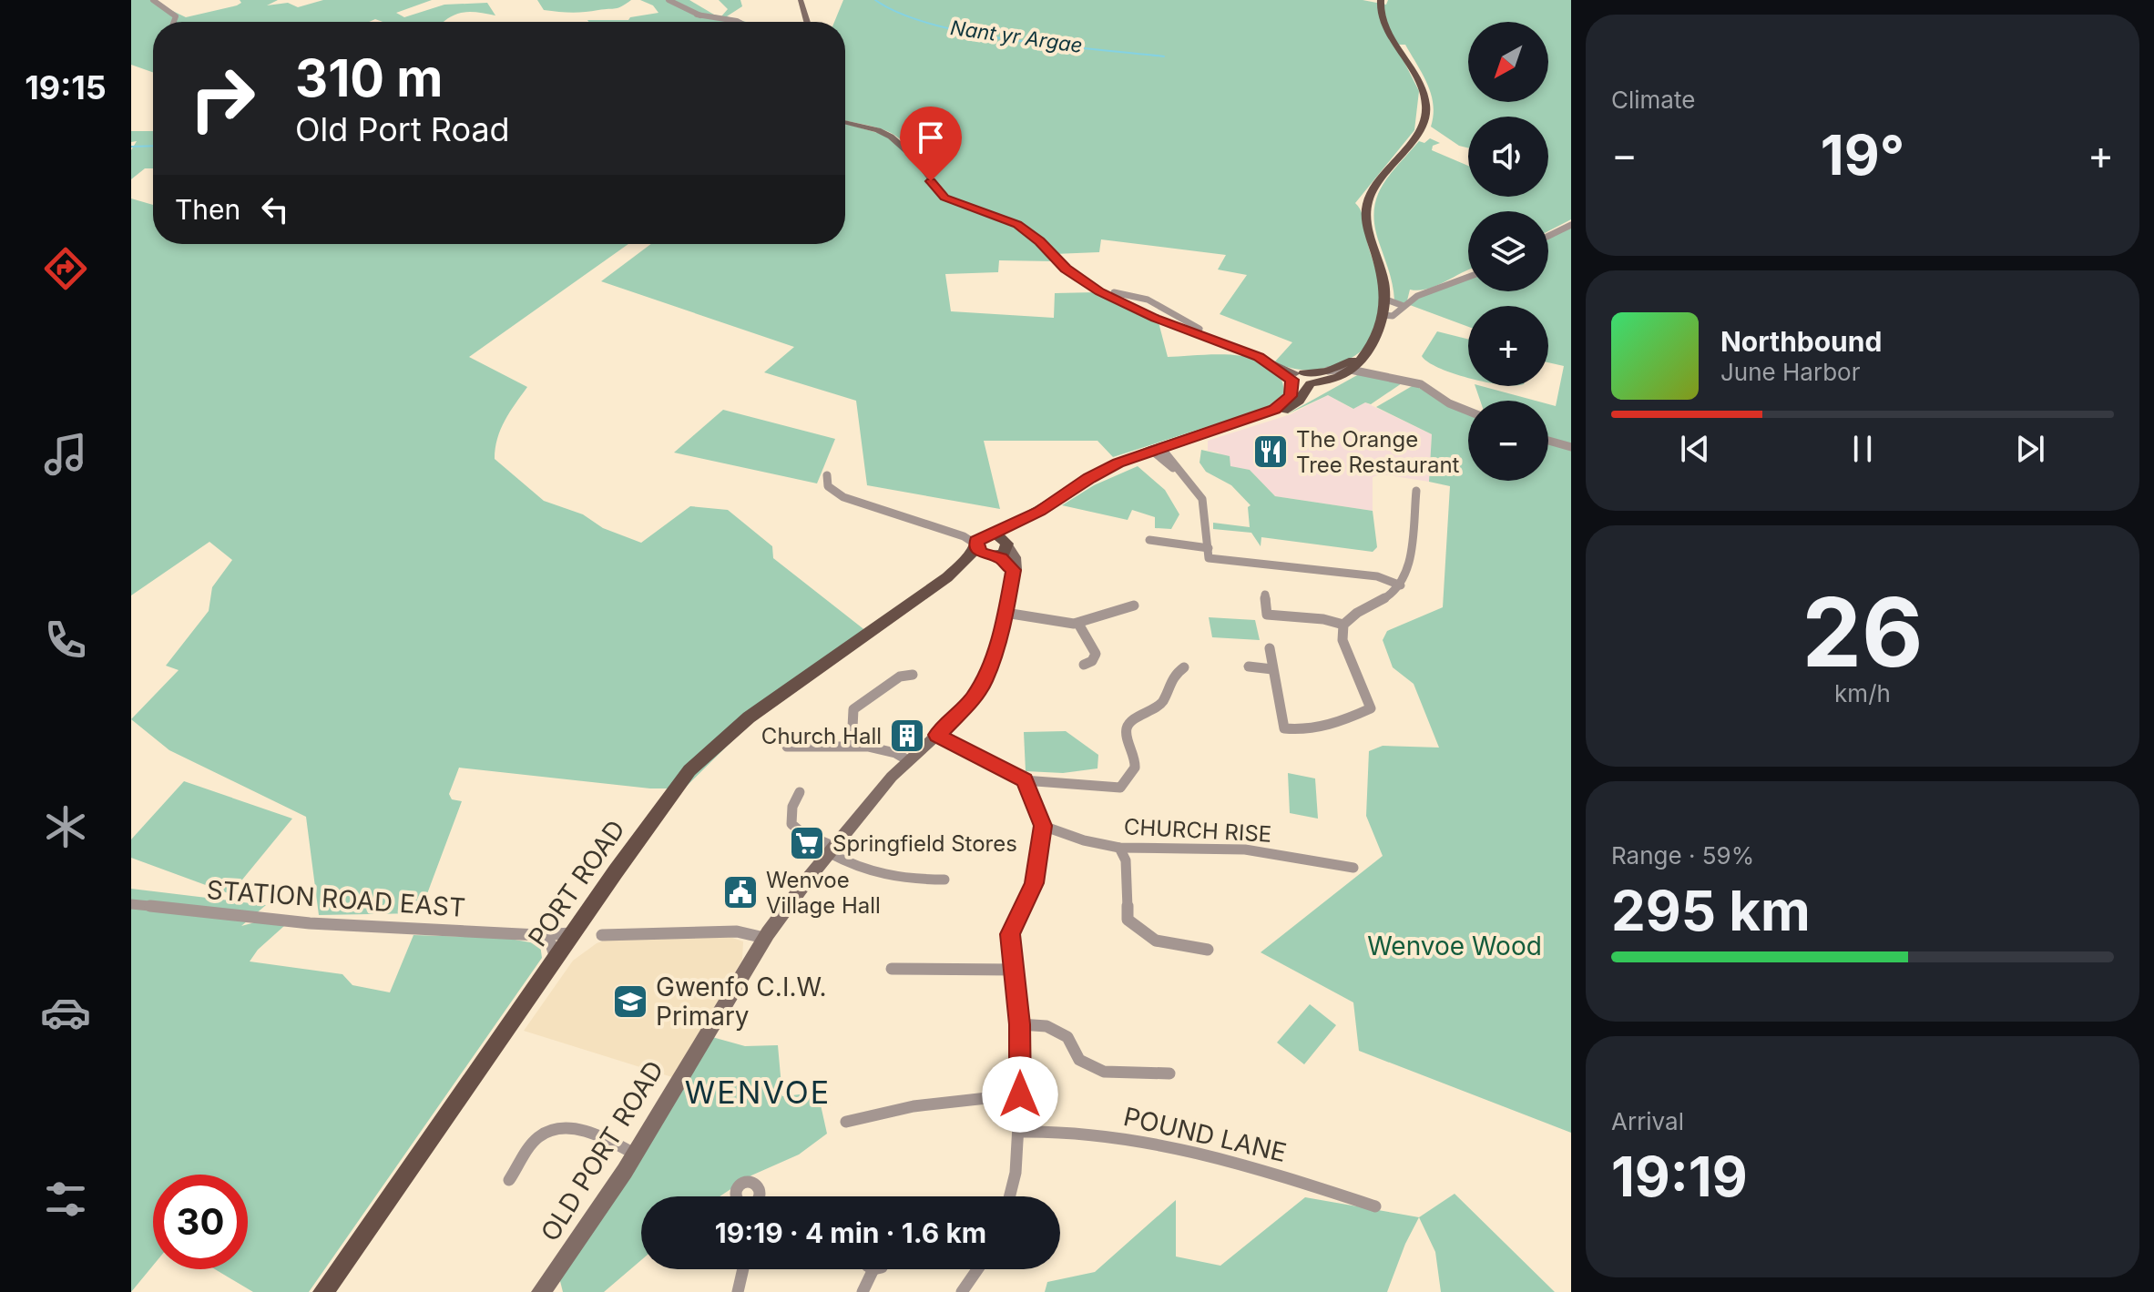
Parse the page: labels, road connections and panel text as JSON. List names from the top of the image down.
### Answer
{
  "streets": {
    "main road": ["PORT ROAD"],
    "street": [
      "CHURCH RISE",
      "STATION ROAD EAST",
      "POUND LANE",
      "OLD PORT ROAD"
    ]
  },
  "crossings": [
    ["PORT ROAD", "STATION ROAD EAST"],
    ["PORT ROAD", "OLD PORT ROAD"]
  ],
  "districts": ["WENVOE"],
  "water": ["Nant yr Argae"],
  "parks": ["Wenvoe Wood"],
  "places": {
    "restaurant": ["The Orange Tree Restaurant"],
    "building": ["Church Hall"],
    "supermarket": ["Springfield Stores"],
    "public building": ["Wenvoe Village Hall"],
    "school or university": ["Gwenfo C.I.W. Primary"]
  },
  "north": "bottom left",
  "page": {
    "tabs": "19:15",
    "tile": [
      "Climate",
      ["26", "km/h"],
      ["Range · 59%", "295 km"],
      ["Arrival", "19:19"]
    ],
    "map_buttons": ["+", "−"],
    "turn": ["310 m", "Old Port Road"],
    "heat": ["−", "19°", "+"],
    "then": "Then",
    "song": ["Northbound", "June Harbor"],
    "limit": "30",
    "trip": "19:19 · 4 min · 1.6 km"
  }
}
